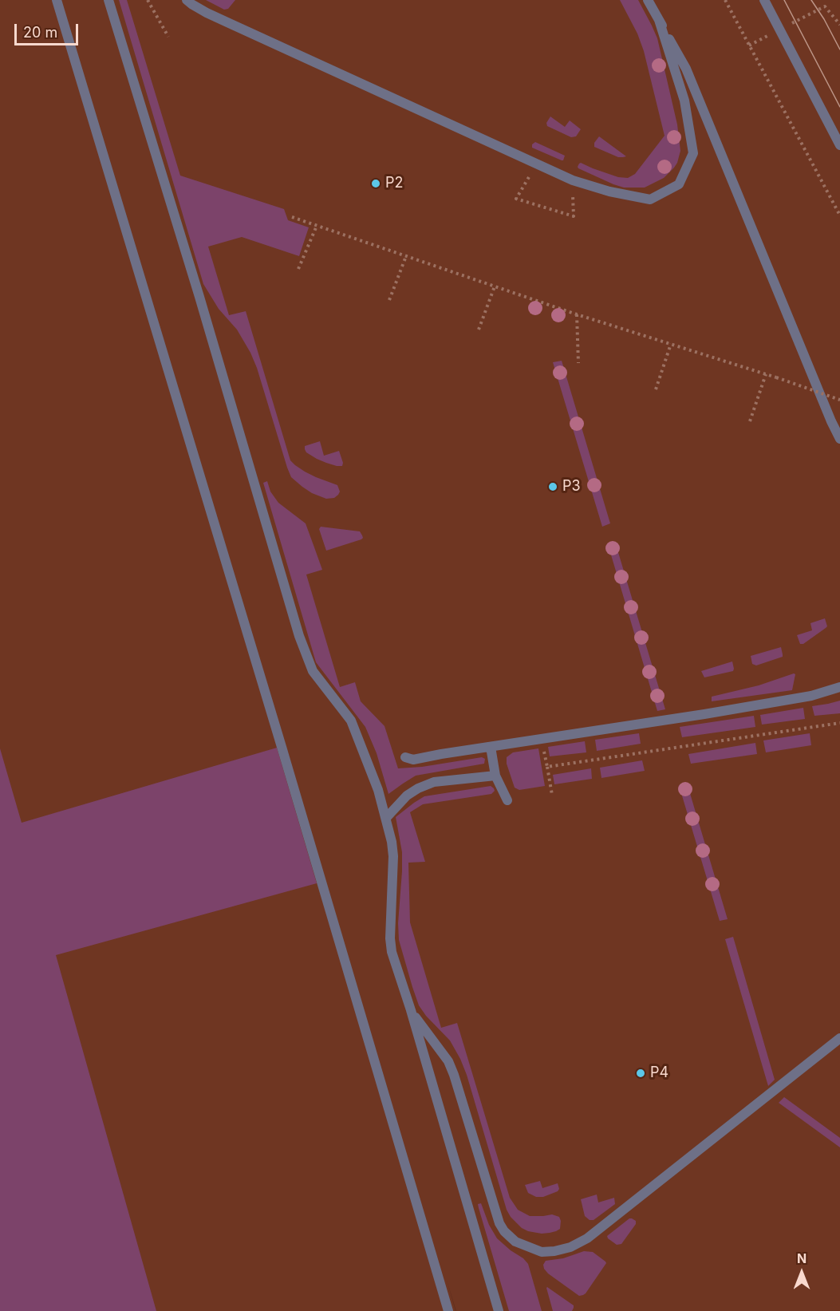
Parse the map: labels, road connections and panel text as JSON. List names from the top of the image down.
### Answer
{
  "places": ["P2", "P3", "P4"],
  "scale_bar": "20 m",
  "north": "top"
}
